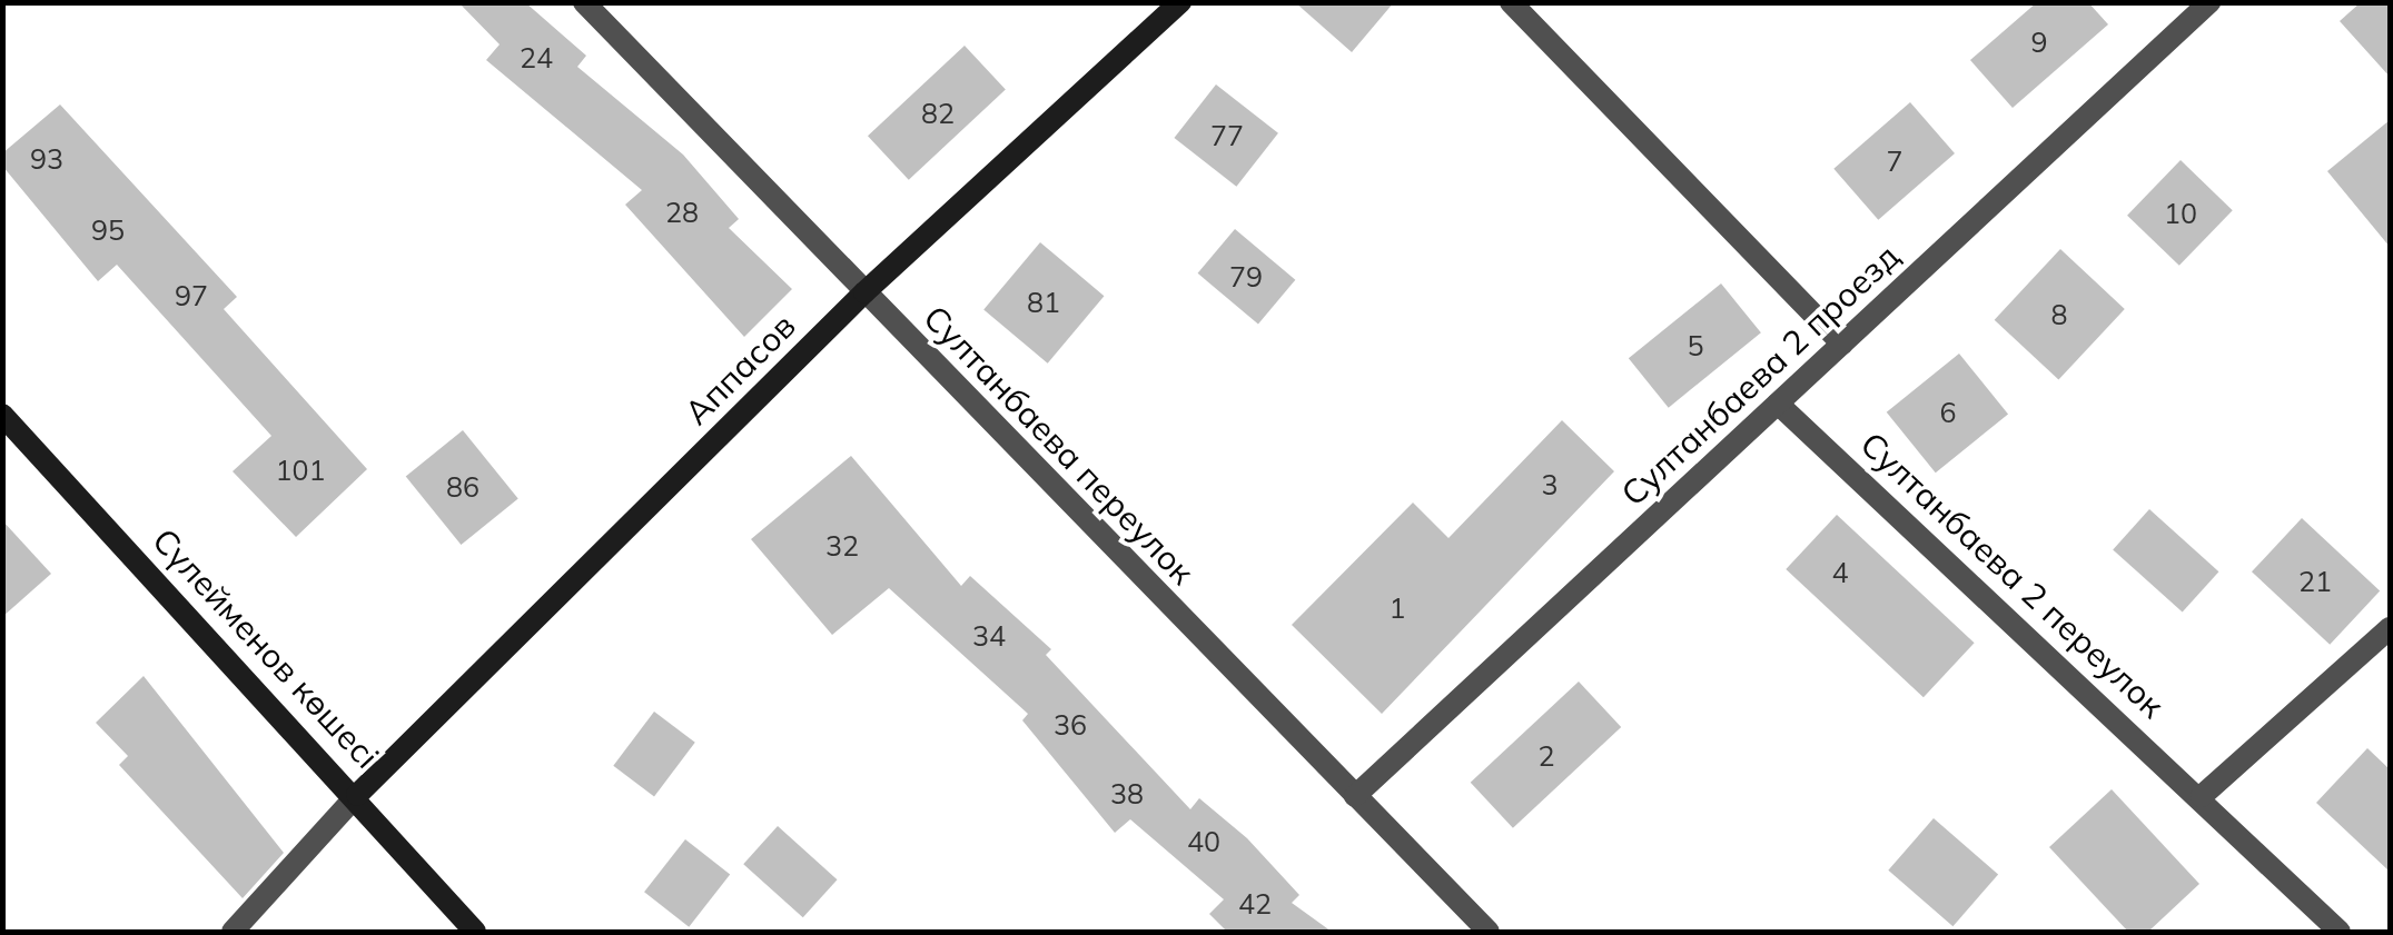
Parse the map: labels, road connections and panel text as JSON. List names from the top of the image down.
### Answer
{
  "streets": {
    "street": [
      "Аппасов",
      "Султанбаева 2 проезд",
      "Султанбаева переулок",
      "Султанбаева 2 переулок",
      "Сүлейменов көшесі"
    ]
  },
  "crossings": [
    ["Аппасов", "Султанбаева переулок"],
    ["Аппасов", "Сүлейменов көшесі"],
    ["Султанбаева 2 проезд", "Султанбаева переулок"],
    ["Султанбаева 2 проезд", "Султанбаева 2 переулок"]
  ],
  "house_numbers": [
    "9",
    "24",
    "82",
    "77",
    "93",
    "7",
    "28",
    "10",
    "95",
    "79",
    "97",
    "81",
    "8",
    "5",
    "6",
    "101",
    "3",
    "86",
    "32",
    "4",
    "21",
    "1",
    "34",
    "36",
    "2",
    "38",
    "40",
    "42"
  ]
}
